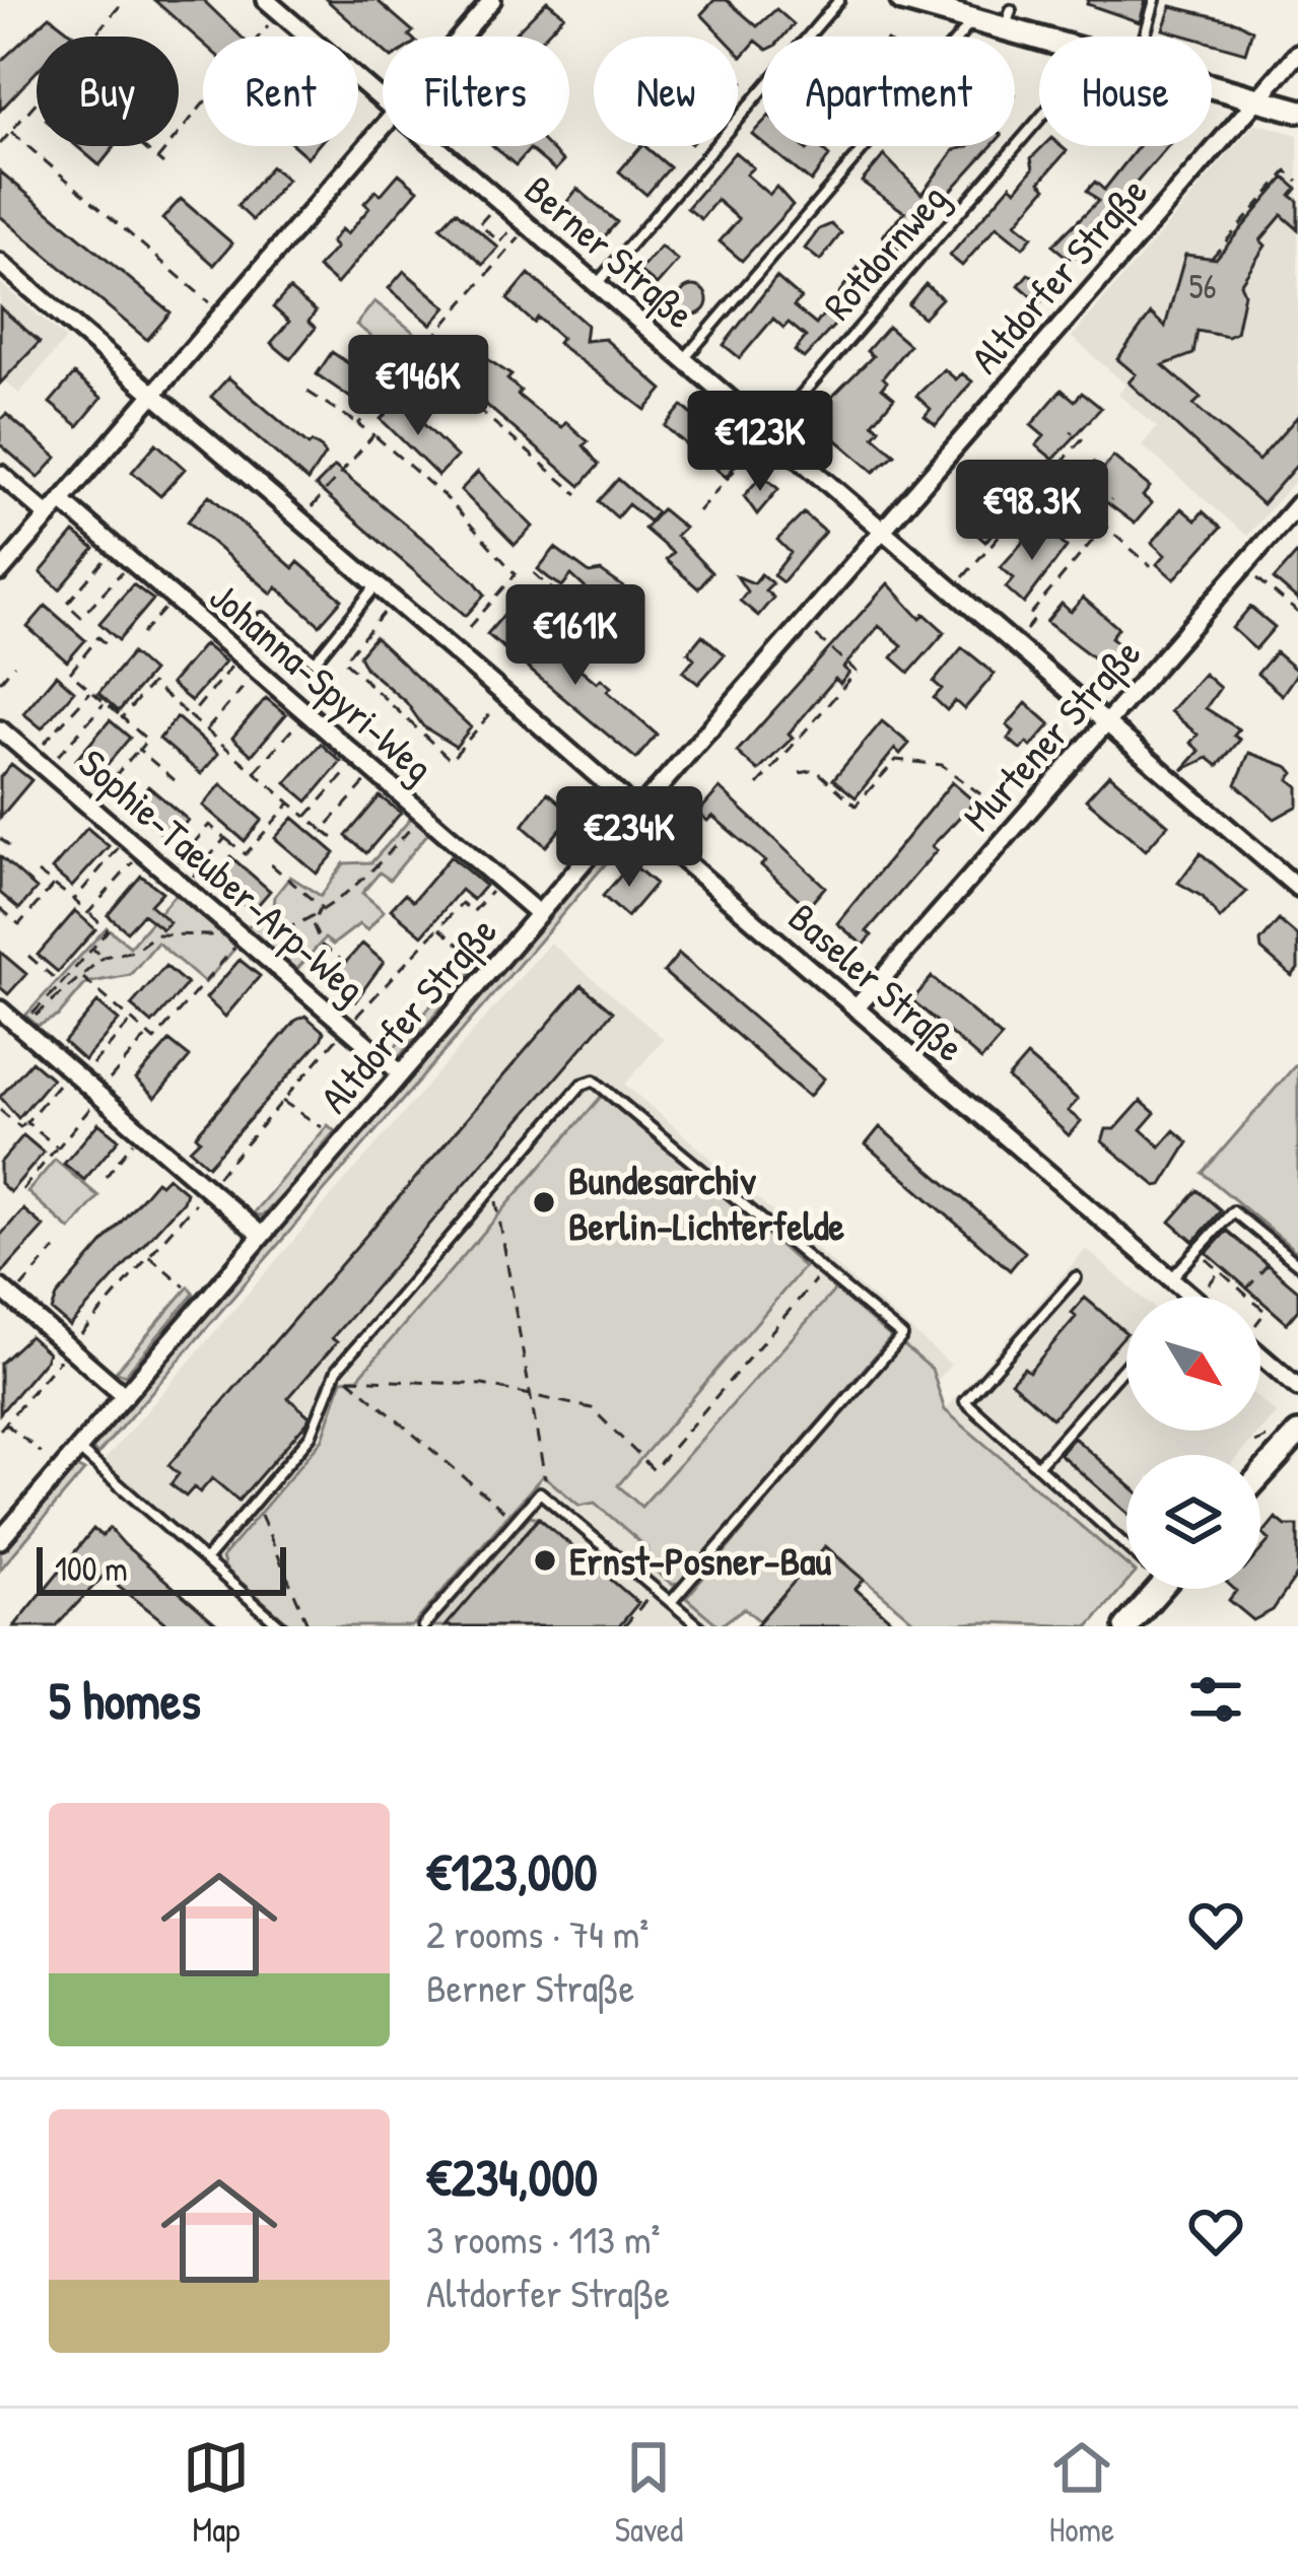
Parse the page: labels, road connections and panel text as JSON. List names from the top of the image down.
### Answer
{
  "streets": {
    "street": [
      "Berner Straße",
      "Altdorfer Straße",
      "Johanna-Spyri-Weg",
      "Murtener Straße",
      "Sophie-Taeuber-Arp-Weg",
      "Baseler Straße"
    ],
    "lane": ["Rotdornweg"]
  },
  "crossings": [
    ["Berner Straße", "Rotdornweg"],
    ["Berner Straße", "Altdorfer Straße"],
    ["Berner Straße", "Murtener Straße"],
    ["Altdorfer Straße", "Johanna-Spyri-Weg"],
    ["Altdorfer Straße", "Sophie-Taeuber-Arp-Weg"],
    ["Altdorfer Straße", "Baseler Straße"],
    ["Murtener Straße", "Baseler Straße"]
  ],
  "places": ["Bundesarchiv Berlin-Lichterfelde", "Ernst-Posner-Bau"],
  "house_numbers": ["56"],
  "scale_bar": "100 m",
  "north": "bottom right",
  "page": {
    "chip": [
      "Buy",
      "Rent",
      "Filters",
      "New",
      "Apartment",
      "House"
    ],
    "price": [
      "€146K",
      "€123K",
      "€98.3K",
      "€161K",
      "€234K"
    ],
    "scale": "100 m",
    "heading": "5 homes",
    "list": [
      {
        "name": "€123,000",
        "note": "2 rooms · 74 m² · Berner Straße"
      },
      {
        "name": "€234,000",
        "note": "3 rooms · 113 m² · Altdorfer Straße"
      }
    ],
    "tabs": ["Map", "Saved", "Home"]
  }
}
